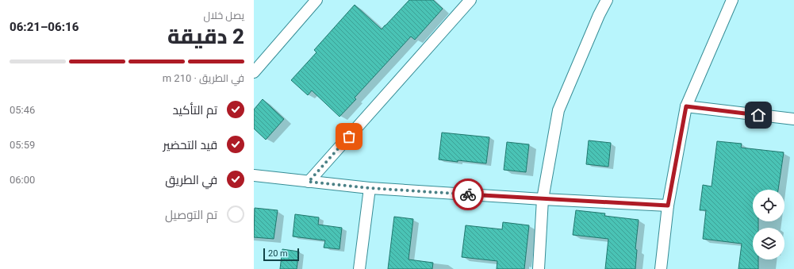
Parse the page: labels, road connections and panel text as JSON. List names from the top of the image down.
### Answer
{
  "scale_bar": "20 m",
  "page": {
    "heading": ["2 دقيقة", "يصل خلال", "06:16–06:21"],
    "bar": "في الطريق · 210 m",
    "list": [
      ["تم التأكيد", "05:46"],
      ["قيد التحضير", "05:59"],
      ["في الطريق", "06:00"],
      "تم التوصيل"
    ],
    "scale": "20 m"
  }
}
